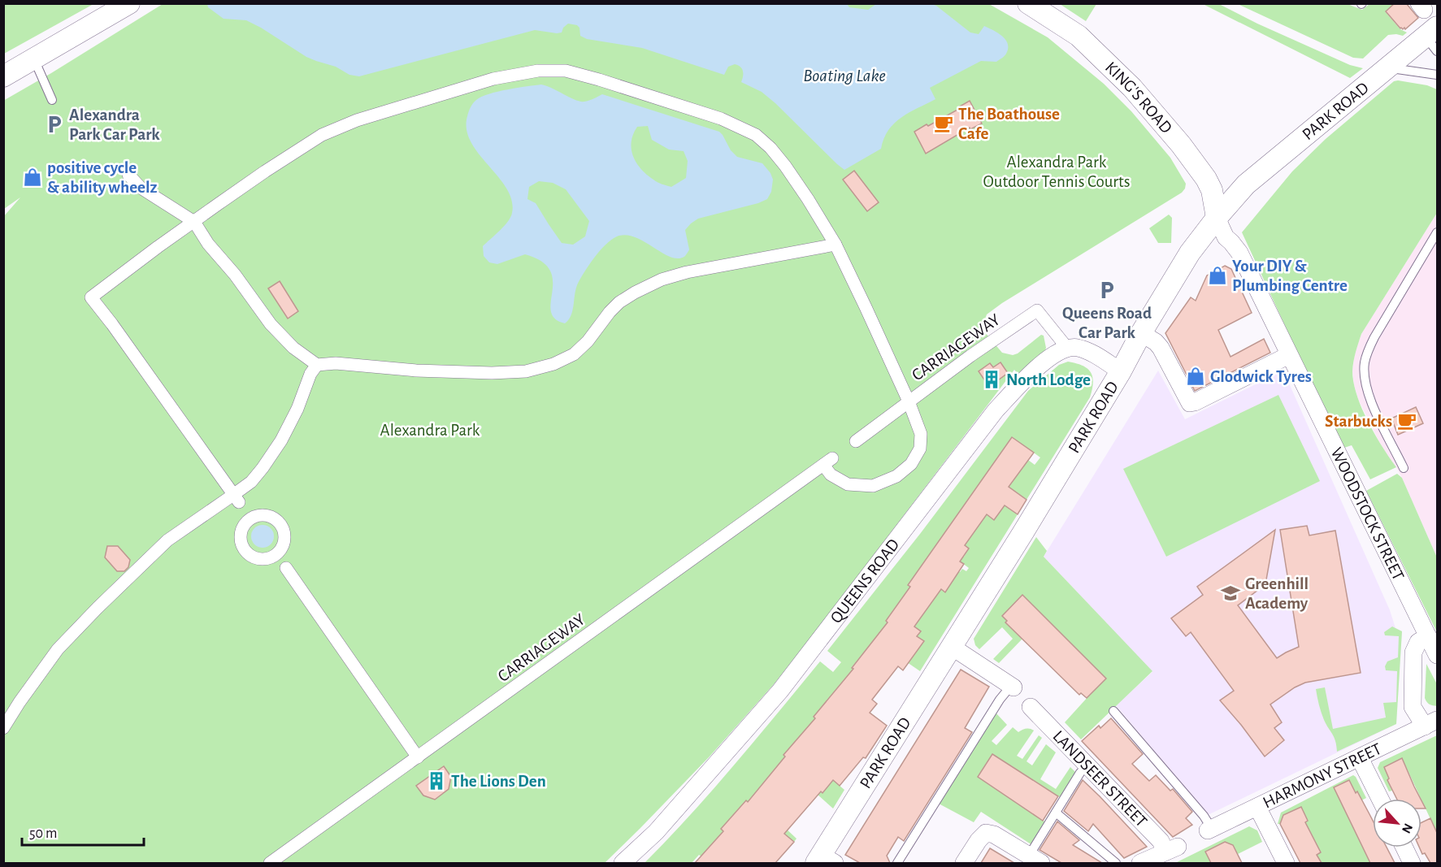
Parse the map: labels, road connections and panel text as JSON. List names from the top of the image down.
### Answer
{
  "streets": {
    "street": [
      "KING'S ROAD",
      "PARK ROAD",
      "CARRIAGEWAY",
      "WOODSTOCK STREET",
      "QUEENS ROAD",
      "HARMONY STREET",
      "LANDSEER STREET"
    ]
  },
  "crossings": [
    ["KING'S ROAD", "PARK ROAD"],
    ["KING'S ROAD", "WOODSTOCK STREET"],
    ["PARK ROAD", "WOODSTOCK STREET"],
    ["CARRIAGEWAY", "QUEENS ROAD"]
  ],
  "water": ["Boating Lake"],
  "parks": ["Alexandra Park Outdoor Tennis Courts", "Alexandra Park"],
  "places": {
    "cafe": ["The Boathouse Cafe", "Starbucks"],
    "parking": ["Alexandra Park Car Park", "Queens Road Car Park"],
    "shop": ["positive cycle & ability wheelz", "Your DIY & Plumbing Centre", "Glodwick Tyres"],
    "building": ["North Lodge", "The Lions Den"],
    "school or university": ["Greenhill Academy"]
  },
  "scale_bar": "50 m",
  "north": "bottom right"
}
